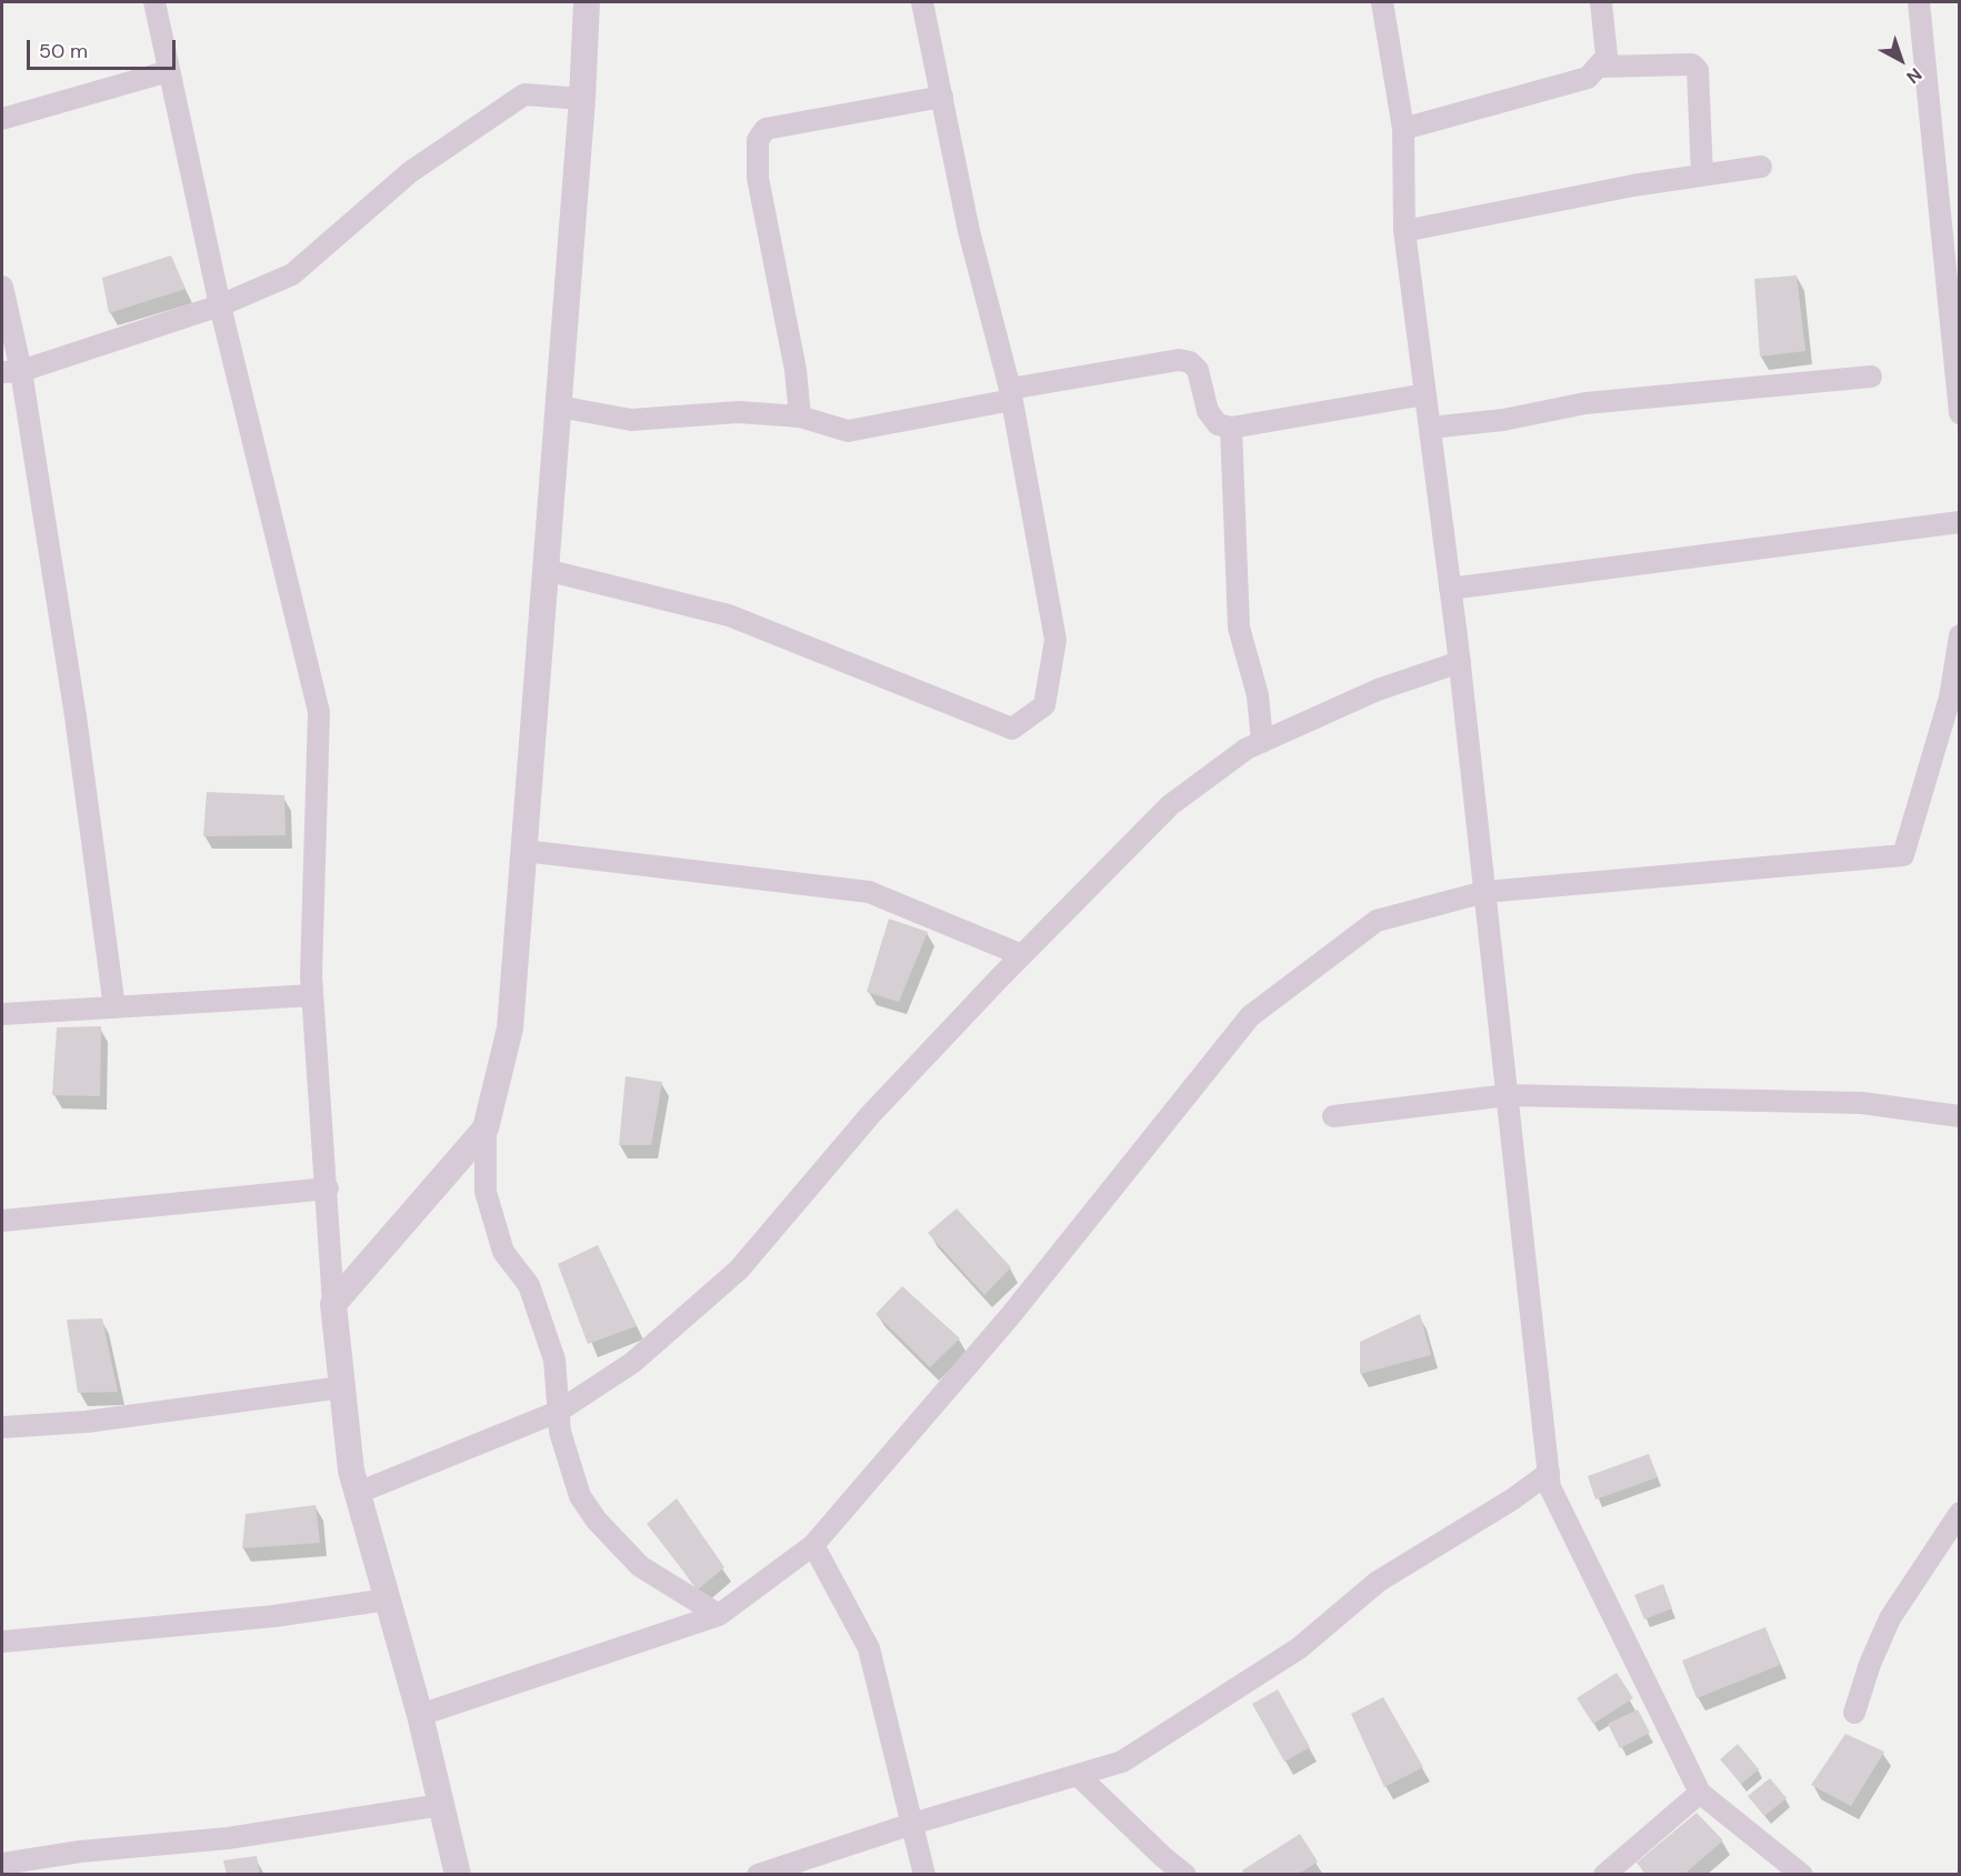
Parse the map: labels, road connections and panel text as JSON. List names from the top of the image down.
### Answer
{
  "scale_bar": "50 m",
  "north": "bottom right"
}
